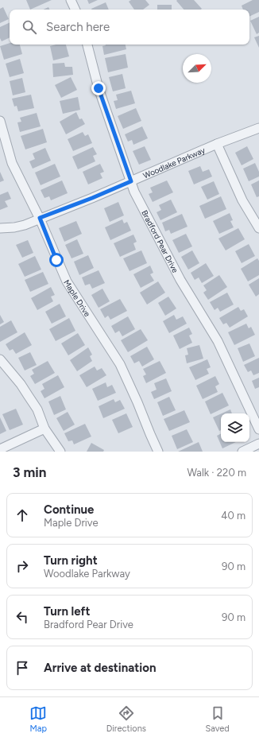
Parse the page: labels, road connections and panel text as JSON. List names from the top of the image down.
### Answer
{
  "streets": {
    "street": ["Woodlake Parkway", "Bradford Pear Drive", "Maple Drive"]
  },
  "crossings": [
    ["Woodlake Parkway", "Bradford Pear Drive"],
    ["Woodlake Parkway", "Maple Drive"]
  ],
  "north": "top right",
  "page": {
    "search": "Search here",
    "heading": ["3 min", "Walk · 220 m"],
    "list": [
      ["Continue", "Maple Drive", "40 m"],
      ["Turn right", "Woodlake Parkway", "90 m"],
      ["Turn left", "Bradford Pear Drive", "90 m"],
      "Arrive at destination"
    ],
    "nav": ["Map", "Directions", "Saved"]
  }
}
